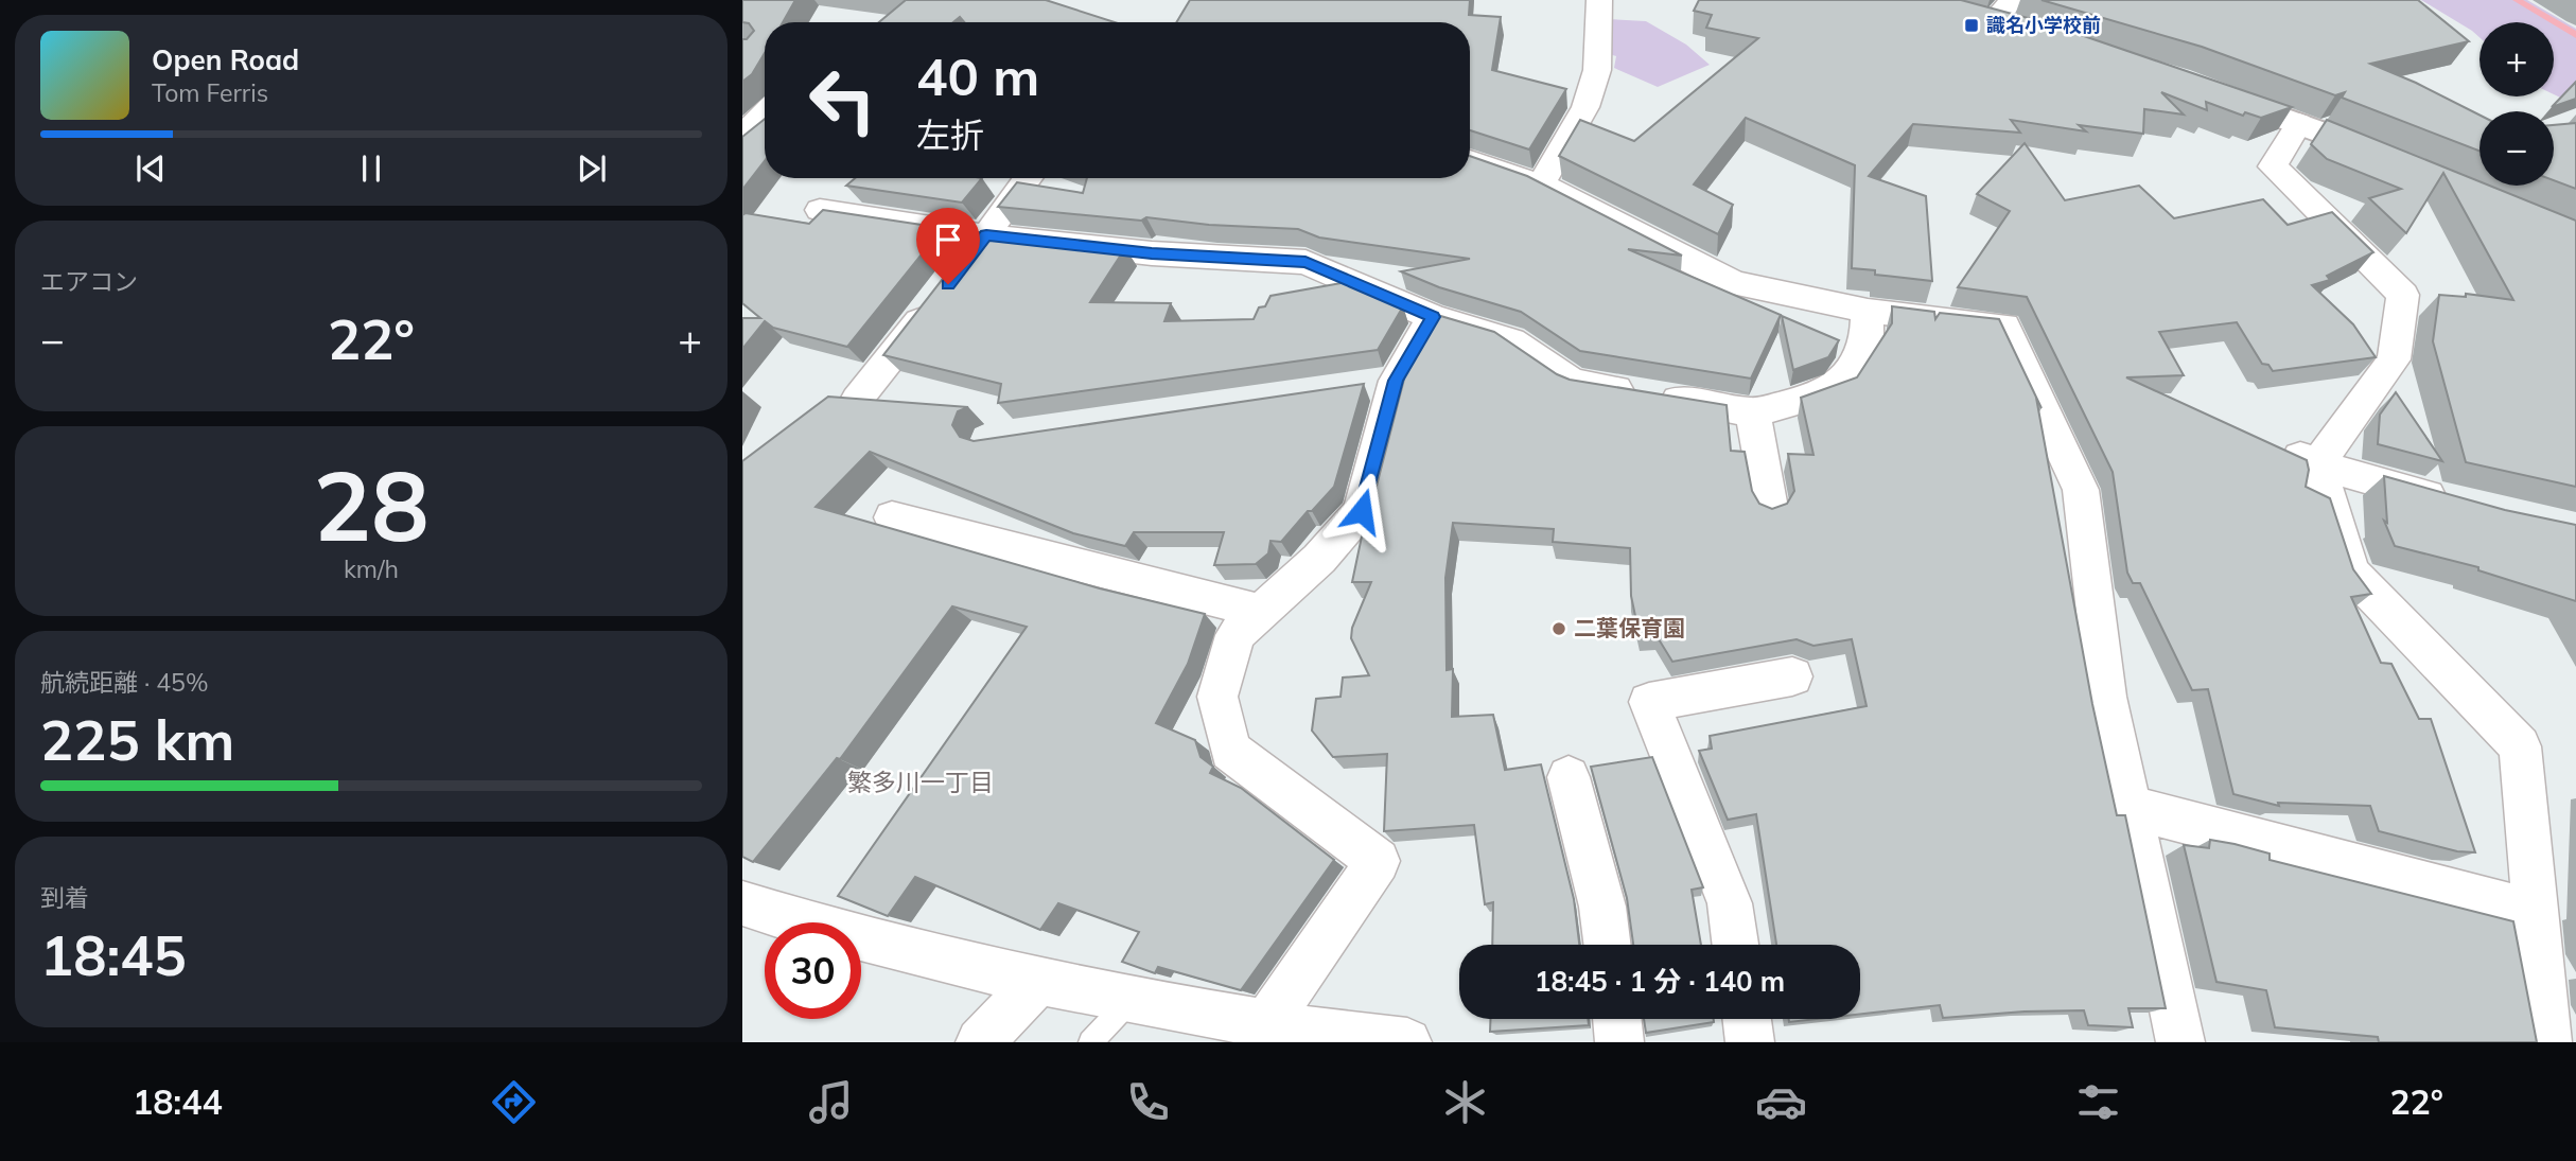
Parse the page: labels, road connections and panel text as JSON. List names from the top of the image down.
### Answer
{
  "districts": ["繁多川一丁目"],
  "places": {
    "transit": ["識名小学校前"],
    "other": ["二葉保育園"]
  },
  "page": {
    "map_buttons": ["+", "−"],
    "turn": ["40 m", "左折"],
    "song": ["Open Road", "Tom Ferris"],
    "tile": [
      "エアコン",
      ["28", "km/h"],
      ["航続距離 · 45%", "225 km"],
      ["到着", "18:45"]
    ],
    "heat": ["−", "22°", "+"],
    "limit": "30",
    "trip": "18:45 · 1 分 · 140 m",
    "tabs": ["18:44", "22°"]
  }
}
